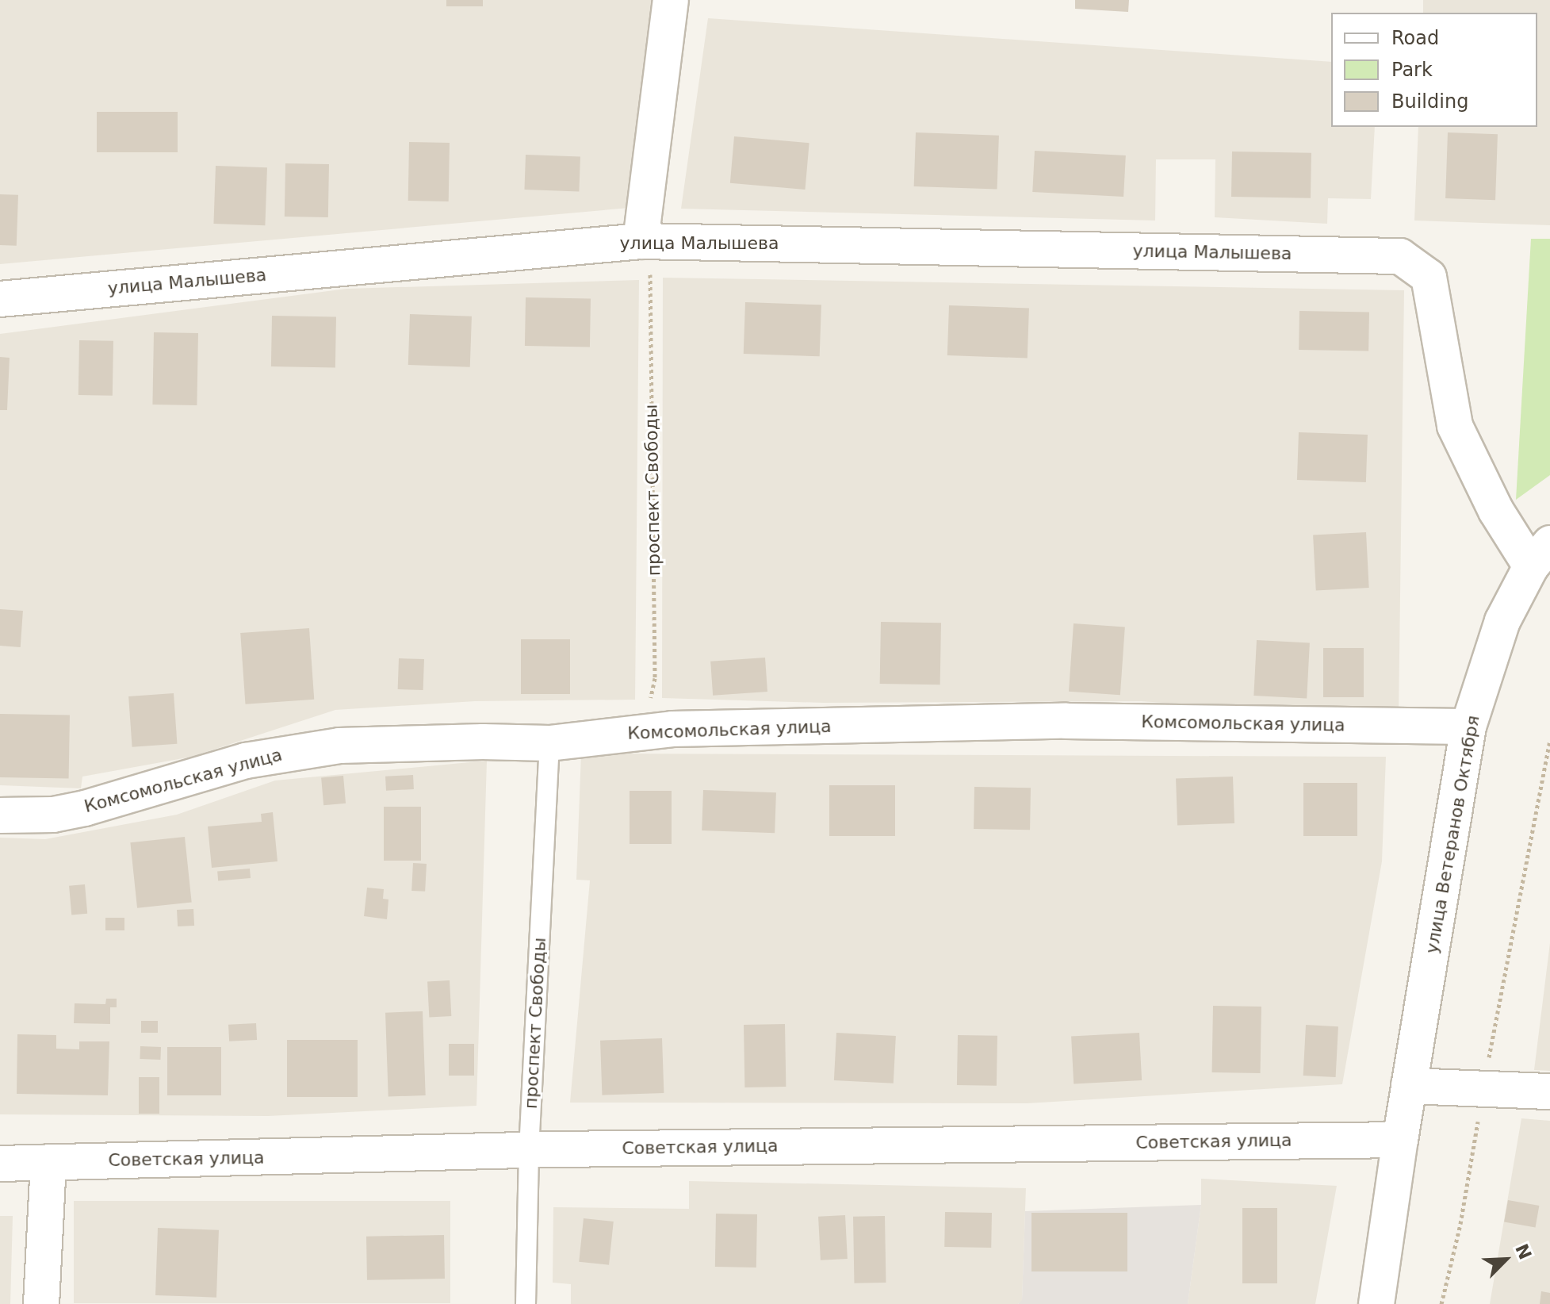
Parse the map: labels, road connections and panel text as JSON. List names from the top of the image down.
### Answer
{
  "streets": {
    "street": [
      "улица Малышева",
      "Комсомольская улица",
      "улица Ветеранов Октября",
      "Советская улица"
    ],
    "lane": ["проспект Свободы"]
  },
  "crossings": [
    ["улица Малышева", "проспект Свободы"],
    ["улица Малышева", "улица Ветеранов Октября"],
    ["проспект Свободы", "Комсомольская улица"],
    ["проспект Свободы", "Советская улица"],
    ["Комсомольская улица", "улица Ветеранов Октября"],
    ["улица Ветеранов Октября", "Советская улица"]
  ],
  "legend": ["Road", "Park", "Building"],
  "north": "top right"
}
